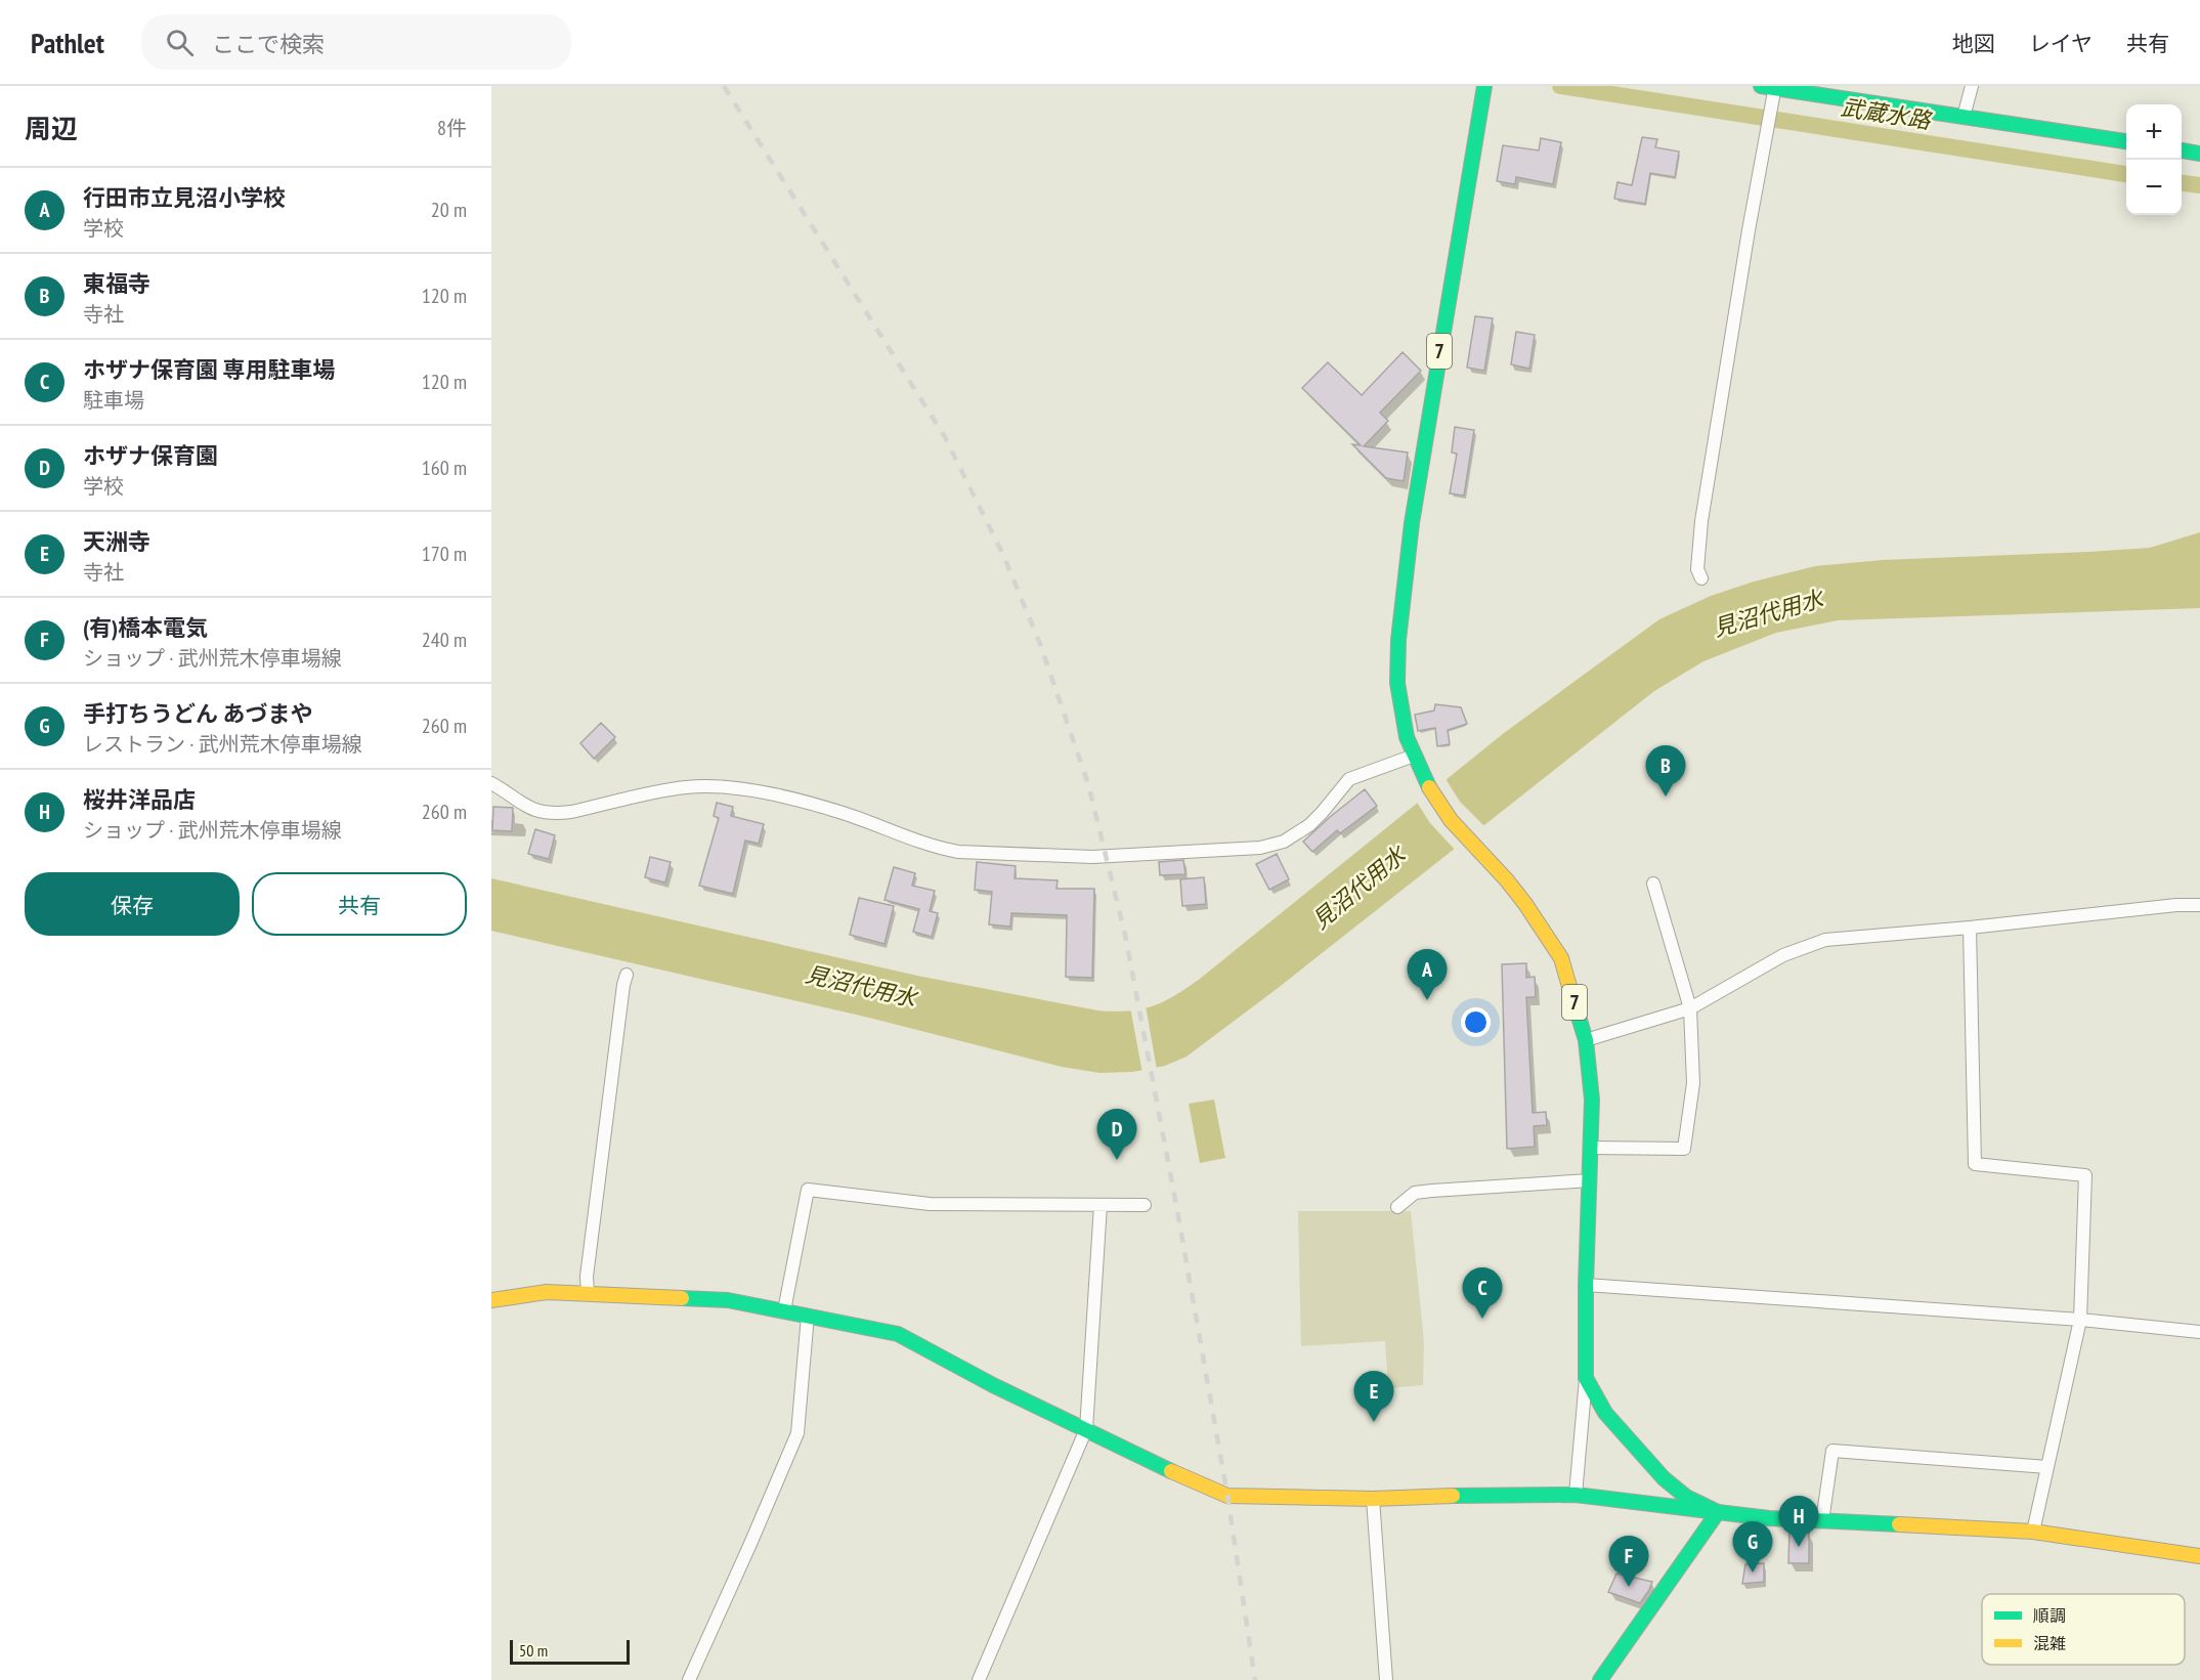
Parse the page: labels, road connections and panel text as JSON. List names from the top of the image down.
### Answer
{
  "streets": {
    "main road": ["7"]
  },
  "water": ["武蔵水路", "見沼代用水"],
  "legend": ["順調", "混雑"],
  "scale_bar": "50 m",
  "page": {
    "header": "Pathlet",
    "search": "ここで検索",
    "nav": ["地図", "レイヤ", "共有"],
    "heading": ["周辺", "8件"],
    "map_buttons": ["+", "−"],
    "list": [
      {
        "mark": "A",
        "name": "行田市立見沼小学校",
        "note": "学校",
        "value": "20 m"
      },
      {
        "mark": "B",
        "name": "東福寺",
        "note": "寺社",
        "value": "120 m"
      },
      {
        "mark": "C",
        "name": "ホザナ保育園 専用駐車場",
        "note": "駐車場",
        "value": "120 m"
      },
      {
        "mark": "D",
        "name": "ホザナ保育園",
        "note": "学校",
        "value": "160 m"
      },
      {
        "mark": "E",
        "name": "天洲寺",
        "note": "寺社",
        "value": "170 m"
      },
      {
        "mark": "F",
        "name": "(有)橋本電気",
        "note": "ショップ · 武州荒木停車場線",
        "value": "240 m"
      },
      {
        "mark": "G",
        "name": "手打ちうどん あづまや",
        "note": "レストラン · 武州荒木停車場線",
        "value": "260 m"
      },
      {
        "mark": "H",
        "name": "桜井洋品店",
        "note": "ショップ · 武州荒木停車場線",
        "value": "260 m"
      }
    ],
    "pins": [
      "B",
      "A",
      "D",
      "C",
      "E",
      "H",
      "G",
      "F"
    ],
    "buttons": ["保存", "共有"],
    "scale": "50 m"
  }
}
